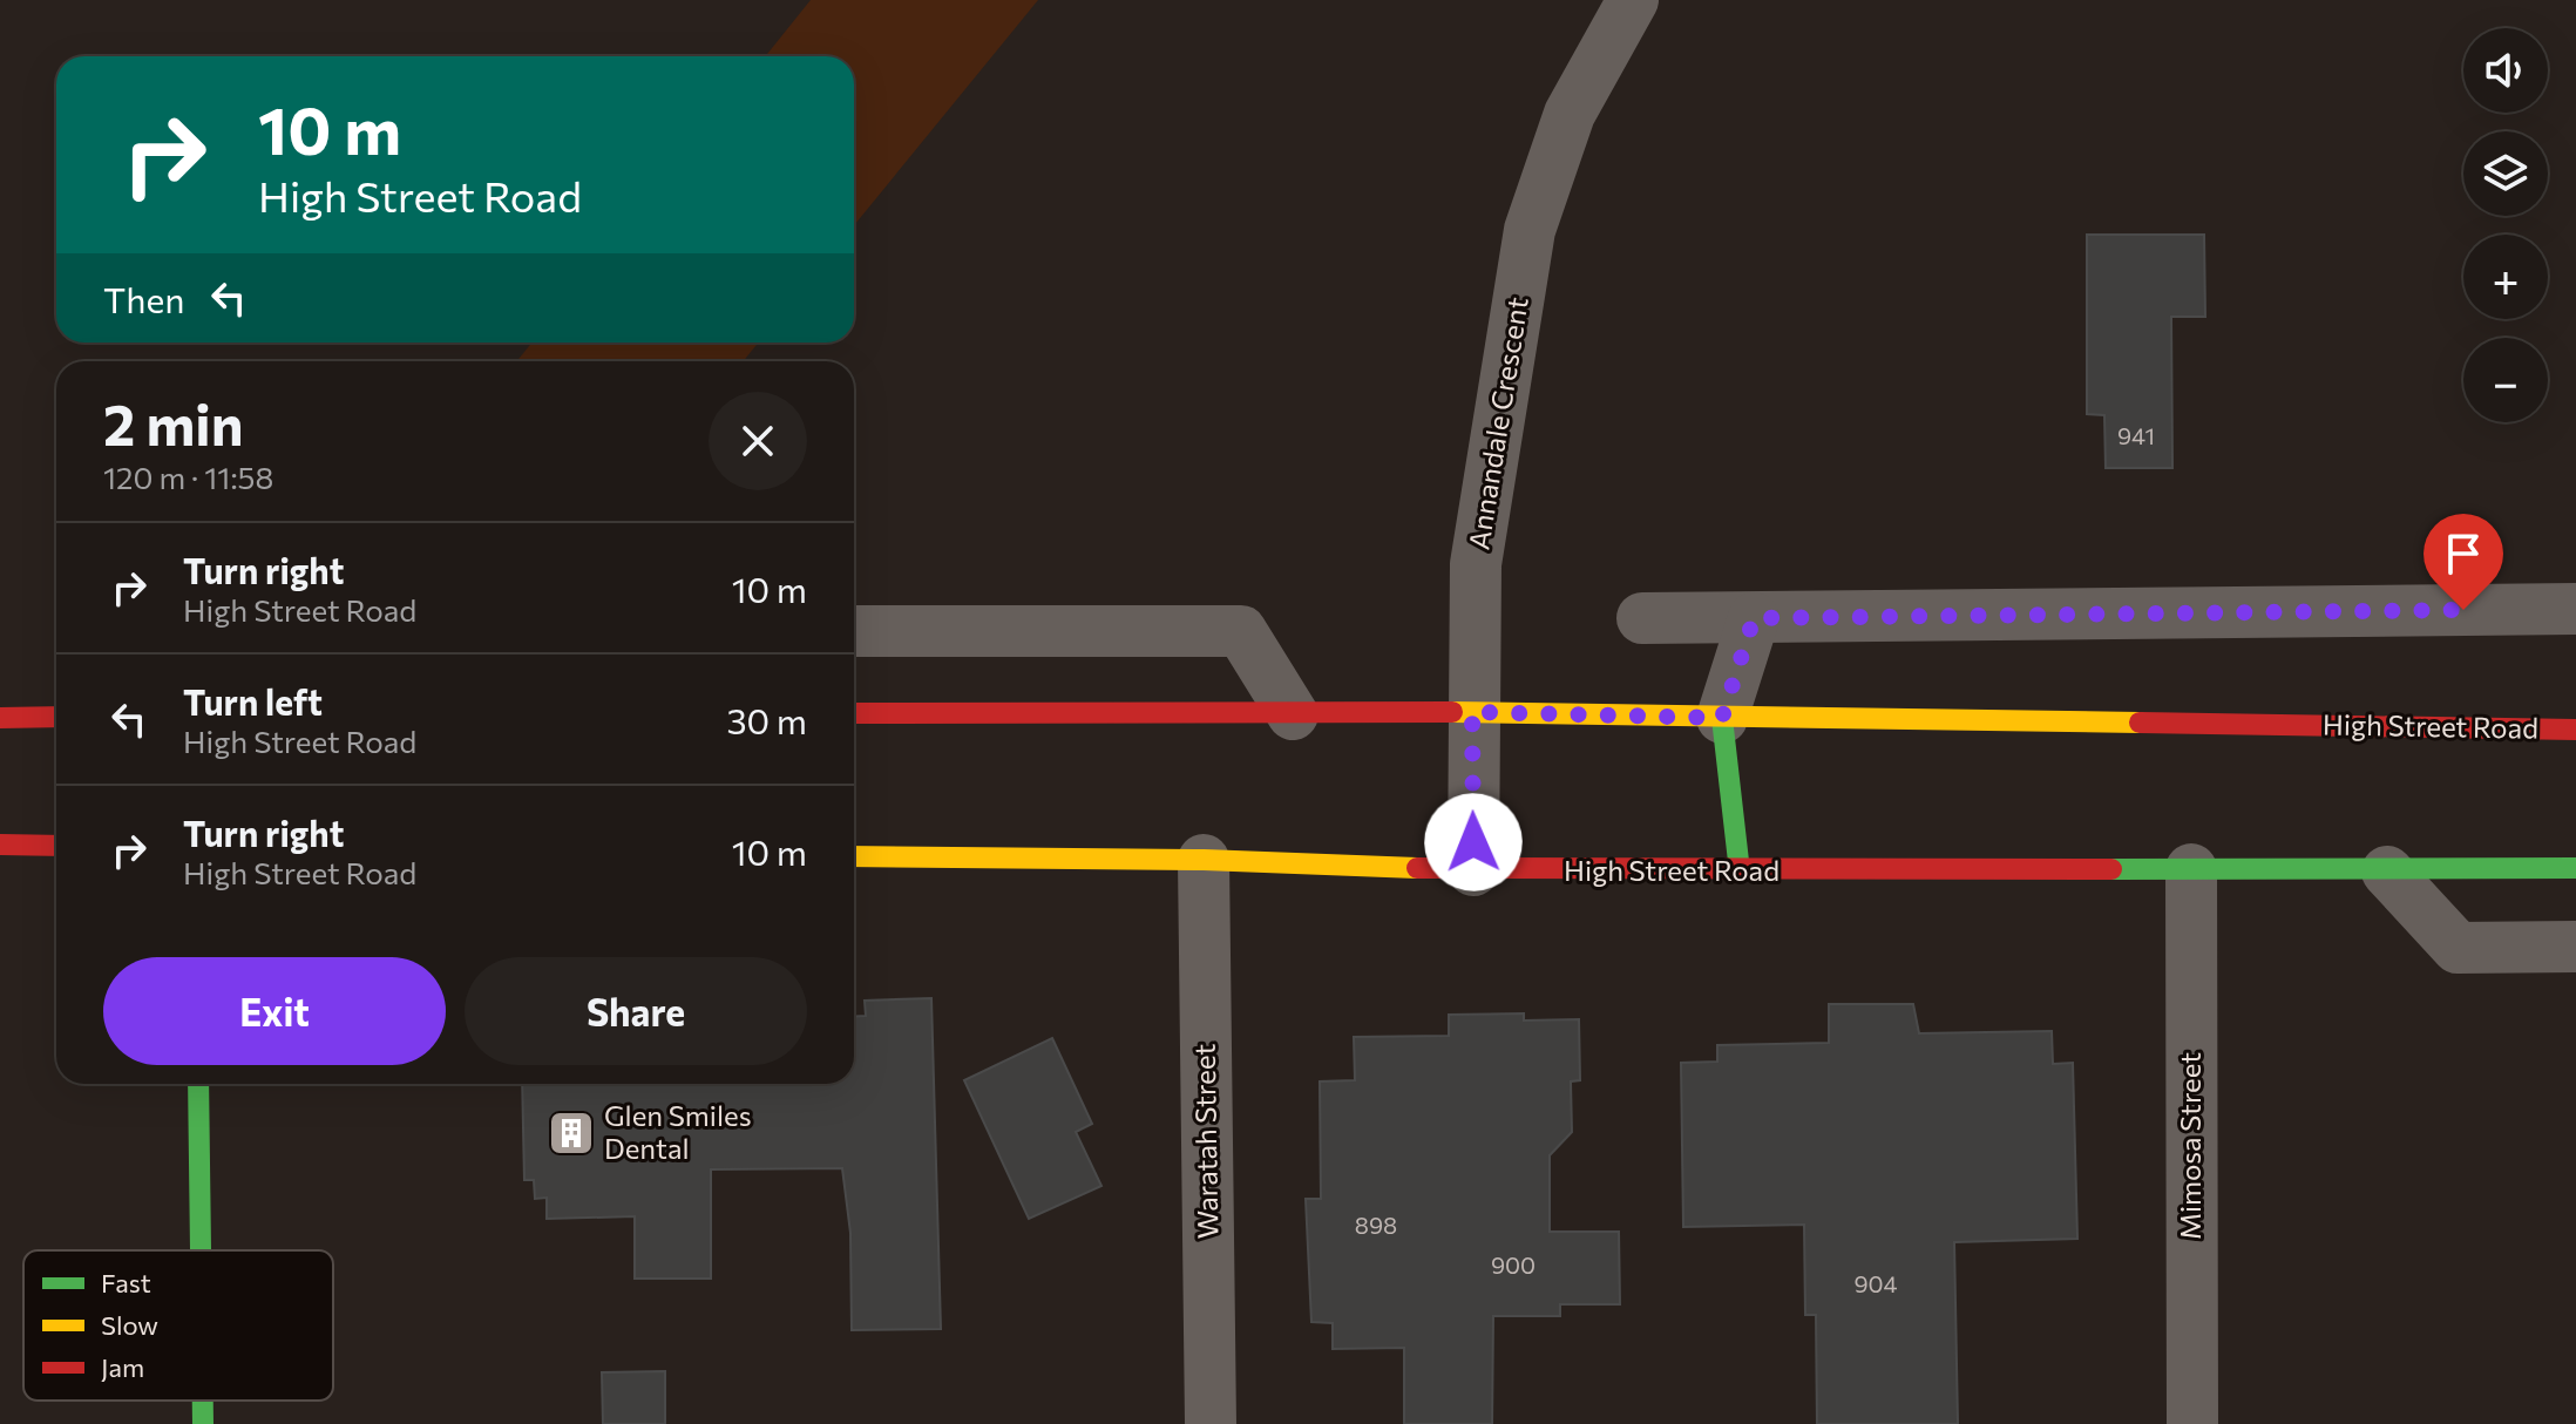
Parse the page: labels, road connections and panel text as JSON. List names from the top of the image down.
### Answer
{
  "streets": {
    "main road": ["High Street Road"],
    "street": ["Annandale Crescent", "Waratah Street", "Mimosa Street"]
  },
  "crossings": [
    ["Annandale Crescent", "High Street Road"],
    ["High Street Road", "Waratah Street"],
    ["High Street Road", "Mimosa Street"]
  ],
  "places": {
    "building": ["Glen Smiles Dental"]
  },
  "house_numbers": [
    "941",
    "898",
    "900",
    "904"
  ],
  "legend": ["Fast", "Slow", "Jam"],
  "page": {
    "map_buttons": ["+", "−"],
    "turn": ["10 m", "High Street Road"],
    "then": "Then",
    "heading": ["2 min", "120 m · 11:58"],
    "list": [
      {
        "name": "Turn right",
        "note": "High Street Road",
        "value": "10 m"
      },
      {
        "name": "Turn left",
        "note": "High Street Road",
        "value": "30 m"
      },
      {
        "name": "Turn right",
        "note": "High Street Road",
        "value": "10 m"
      }
    ],
    "buttons": ["Exit", "Share"]
  }
}
